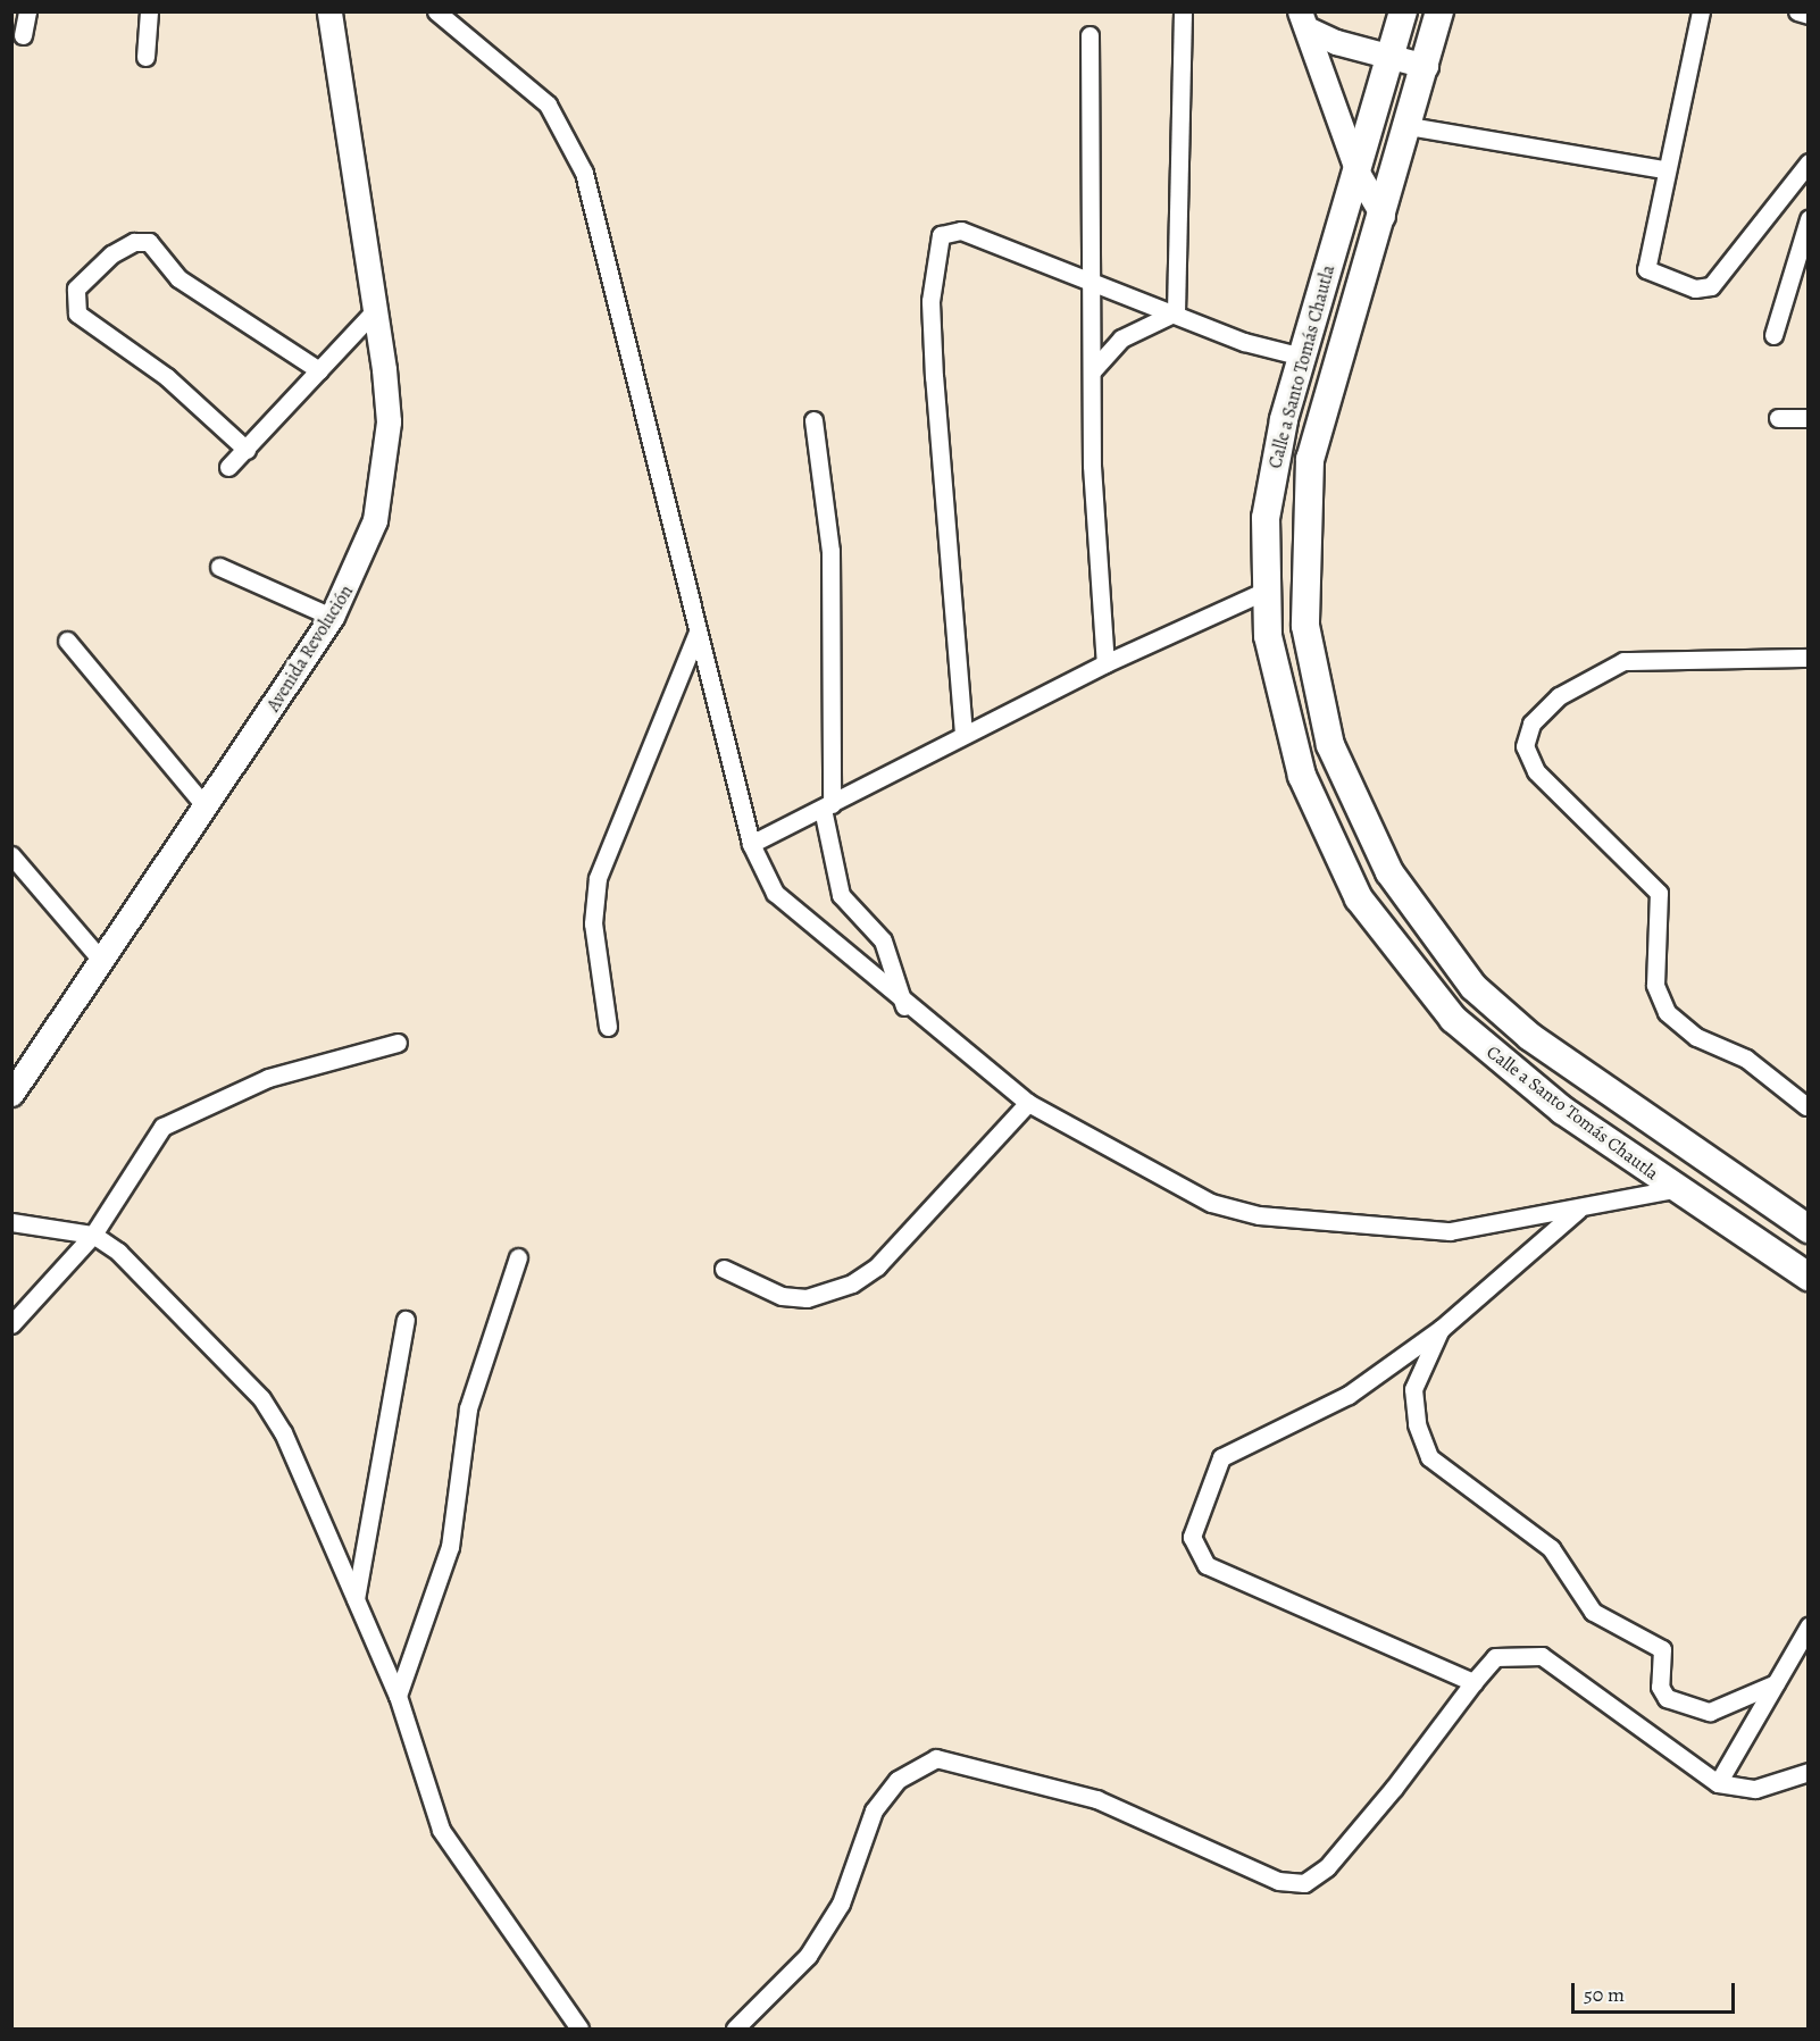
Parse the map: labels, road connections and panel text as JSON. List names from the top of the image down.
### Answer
{
  "streets": {
    "main road": ["Calle a Santo Tomás Chautla"],
    "street": ["Avenida Revolución"]
  },
  "scale_bar": "50 m"
}
